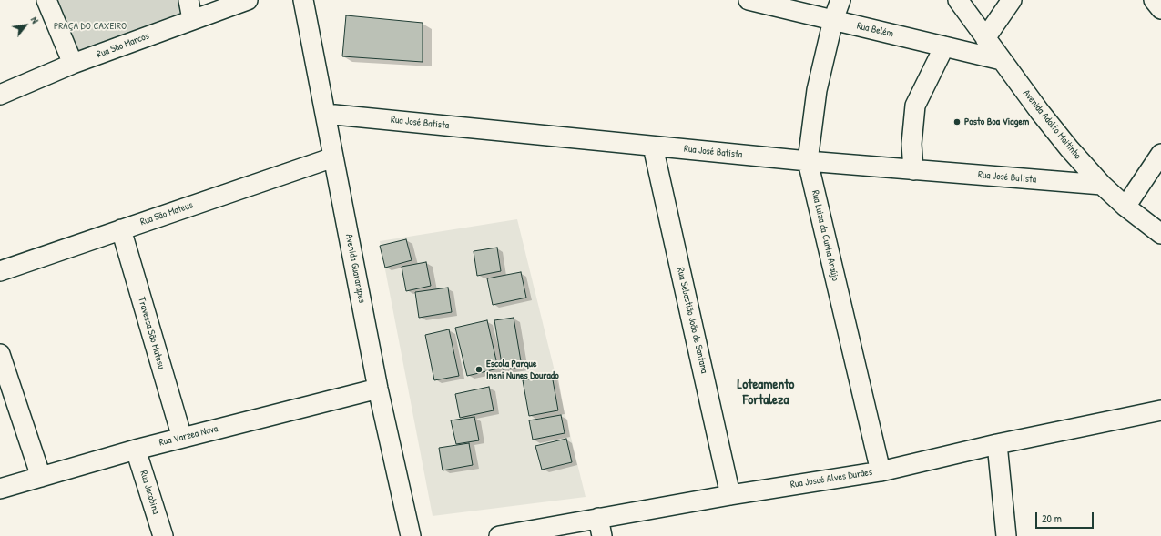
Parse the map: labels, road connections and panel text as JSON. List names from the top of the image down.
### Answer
{
  "streets": {
    "street": [
      "Rua Belém",
      "Rua São Marcos",
      "Rua José Batista",
      "Avenida Adolfo Moitinho",
      "Rua São Mateus",
      "Rua Luiza da Cunha Araújo",
      "Avenida Guararapes",
      "Rua Sebastião João de Santana",
      "Travessa São Matesu",
      "Rua Varzea Nova",
      "Rua Josué Alves Durães",
      "Rua Jacobina"
    ]
  },
  "crossings": [
    ["Rua Belém", "Avenida Adolfo Moitinho"],
    ["Rua Belém", "Rua Luiza da Cunha Araújo"],
    ["Rua José Batista", "Avenida Adolfo Moitinho"],
    ["Rua José Batista", "Rua Luiza da Cunha Araújo"],
    ["Rua José Batista", "Avenida Guararapes"],
    ["Rua José Batista", "Rua Sebastião João de Santana"],
    ["Rua São Mateus", "Avenida Guararapes"],
    ["Rua São Mateus", "Travessa São Matesu"],
    ["Rua Luiza da Cunha Araújo", "Rua Josué Alves Durães"],
    ["Avenida Guararapes", "Rua Varzea Nova"],
    ["Rua Sebastião João de Santana", "Rua Josué Alves Durães"],
    ["Travessa São Matesu", "Rua Varzea Nova"],
    ["Rua Varzea Nova", "Rua Jacobina"]
  ],
  "districts": ["Loteamento Fortaleza"],
  "parks": ["PRAÇA DO CAXEIRO"],
  "places": ["Posto Boa Viagem", "Escola Parque Ineni Nunes Dourado"],
  "scale_bar": "20 m",
  "north": "top right"
}
